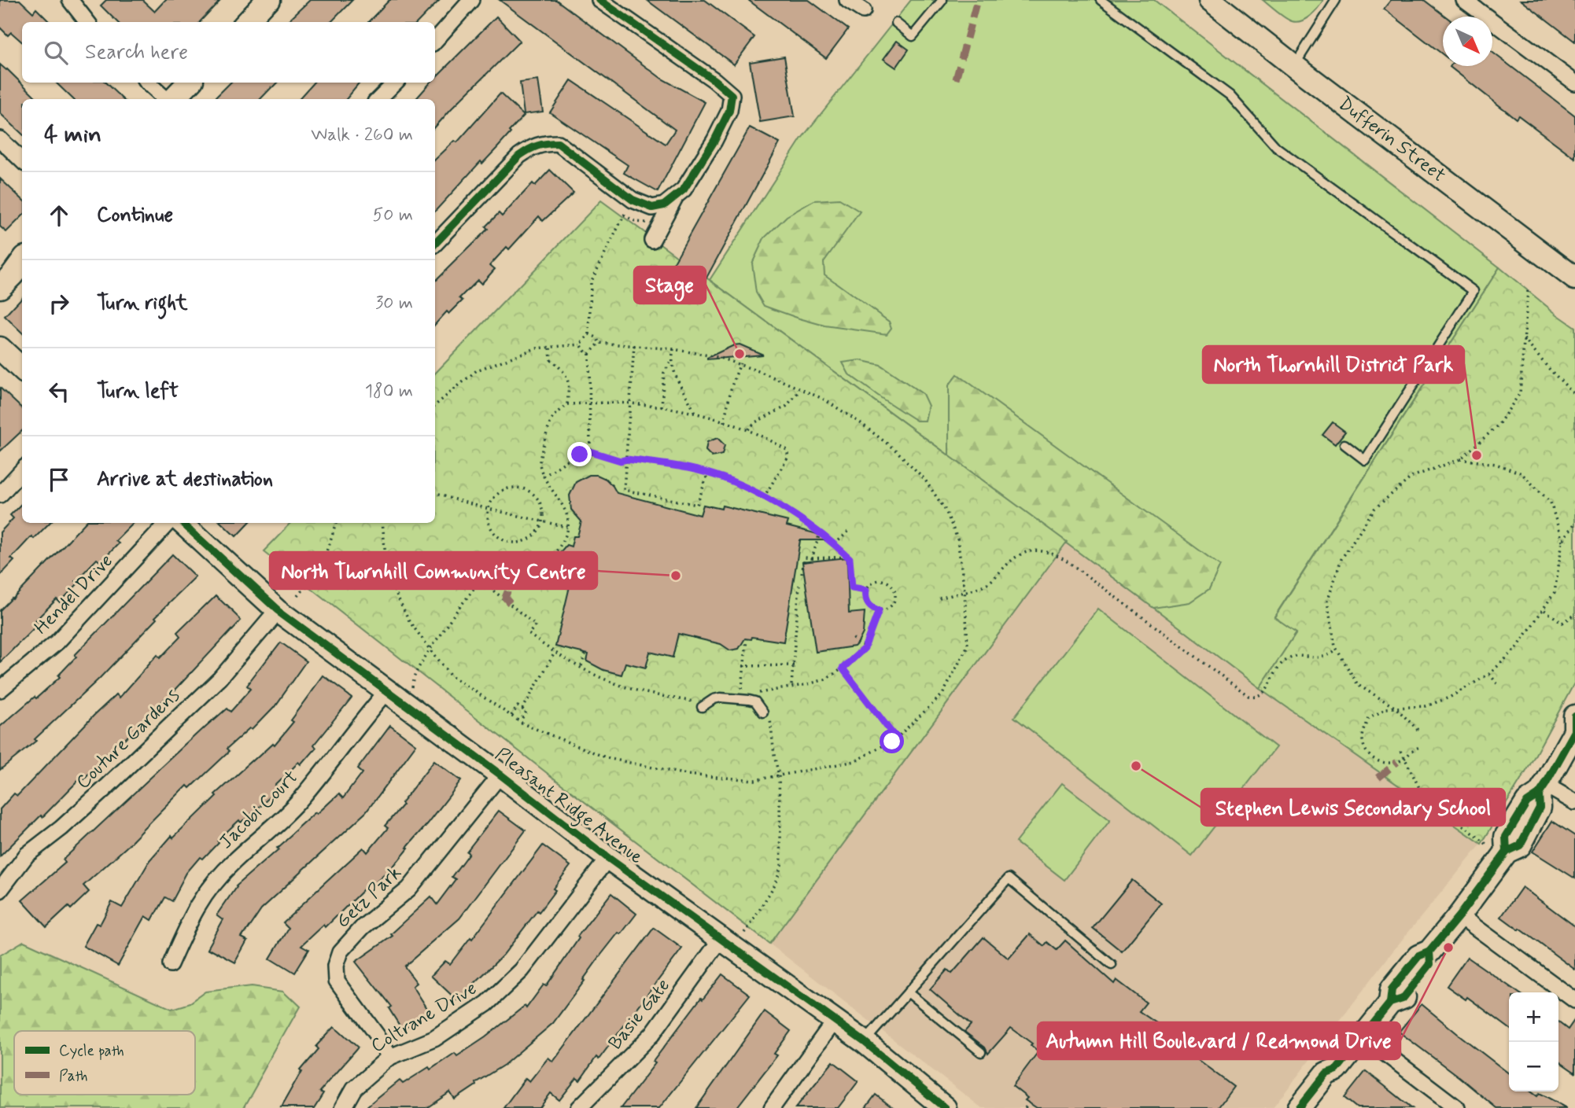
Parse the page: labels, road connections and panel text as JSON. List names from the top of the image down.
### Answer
{
  "streets": {
    "street": [
      "Dufferin Street",
      "Hendel Drive",
      "Couture Gardens",
      "Pleasant Ridge Avenue",
      "Jacobi Court",
      "Getz Park",
      "Basie Gate",
      "Coltrane Drive"
    ]
  },
  "crossings": [
    ["Couture Gardens", "Pleasant Ridge Avenue"],
    ["Pleasant Ridge Avenue", "Jacobi Court"],
    ["Pleasant Ridge Avenue", "Getz Park"],
    ["Pleasant Ridge Avenue", "Basie Gate"],
    ["Pleasant Ridge Avenue", "Coltrane Drive"],
    ["Getz Park", "Coltrane Drive"]
  ],
  "places": [
    "Stage",
    "North Thornhill District Park",
    "North Thornhill Community Centre",
    "Stephen Lewis Secondary School",
    "Autumn Hill Boulevard / Redmond Drive"
  ],
  "legend": ["Cycle path", "Path"],
  "north": "bottom right",
  "page": {
    "search": "Search here",
    "heading": ["4 min", "Walk · 260 m"],
    "list": [
      ["Continue", "50 m"],
      ["Turn right", "30 m"],
      ["Turn left", "180 m"],
      "Arrive at destination"
    ],
    "map_buttons": ["+", "−"]
  }
}
